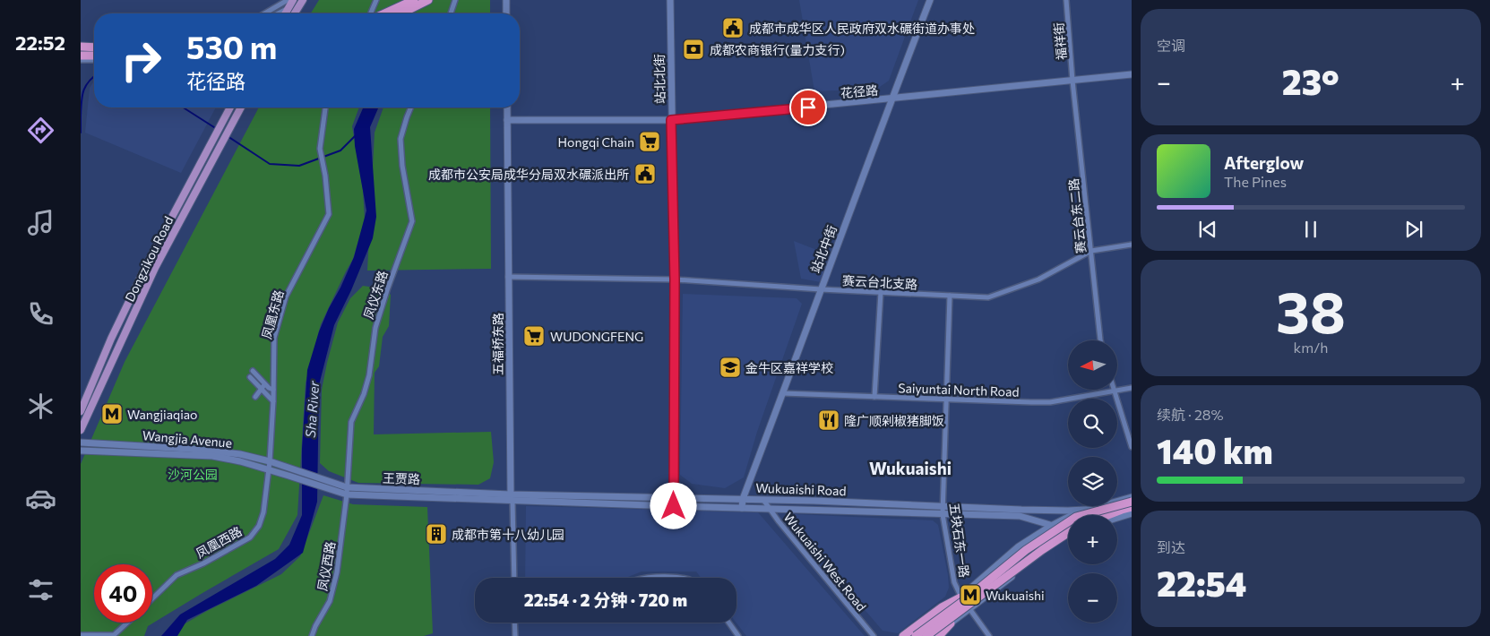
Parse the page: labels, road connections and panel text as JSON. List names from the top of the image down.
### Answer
{
  "streets": {
    "main road": [
      "站北北街",
      "花径路",
      "站北中街",
      "Dongzikou Road",
      "五福桥东路",
      "Wangjia Avenue",
      "王贾路",
      "Wukuaishi Road"
    ],
    "street": [
      "福祥街",
      "赛云台东二路",
      "赛云台北支路",
      "凤仪东路",
      "凤凰东路",
      "Saiyuntai North Road",
      "五块石东一路",
      "凤凰西路",
      "Wukuaishi West Road",
      "凤仪西路"
    ]
  },
  "crossings": [
    ["福祥街", "花径路"],
    ["福祥街", "赛云台东二路"],
    ["站北北街", "花径路"],
    ["站北北街", "赛云台北支路"],
    ["站北北街", "Wukuaishi Road"],
    ["花径路", "赛云台东二路"],
    ["花径路", "站北中街"],
    ["花径路", "五福桥东路"],
    ["赛云台东二路", "赛云台北支路"],
    ["站北中街", "赛云台北支路"],
    ["站北中街", "Saiyuntai North Road"],
    ["站北中街", "Wukuaishi Road"],
    ["赛云台北支路", "五福桥东路"],
    ["赛云台北支路", "五块石东一路"],
    ["凤仪东路", "Wangjia Avenue"],
    ["凤仪东路", "王贾路"],
    ["凤仪东路", "Wukuaishi Road"],
    ["凤仪东路", "凤仪西路"],
    ["凤凰东路", "Wangjia Avenue"],
    ["凤凰东路", "凤凰西路"],
    ["五福桥东路", "王贾路"],
    ["五福桥东路", "Wukuaishi Road"],
    ["Saiyuntai North Road", "五块石东一路"],
    ["Wangjia Avenue", "王贾路"],
    ["Wangjia Avenue", "Wukuaishi Road"],
    ["Wangjia Avenue", "凤凰西路"],
    ["Wangjia Avenue", "凤仪西路"],
    ["王贾路", "Wukuaishi Road"],
    ["Wukuaishi Road", "五块石东一路"],
    ["Wukuaishi Road", "Wukuaishi West Road"],
    ["Wukuaishi Road", "凤仪西路"]
  ],
  "districts": ["Wukuaishi"],
  "water": ["Sha River"],
  "parks": ["沙河公园"],
  "places": {
    "public building": ["成都市成华区人民政府双水碾街道办事处", "成都市公安局成华分局双水碾派出所"],
    "bank": ["成都农商银行(量力支行)"],
    "supermarket": ["Hongqi Chain", "WUDONGFENG"],
    "school or university": ["金牛区嘉祥学校"],
    "metro station": ["Wangjiaqiao", "Wukuaishi"],
    "restaurant": ["隆广顺剁椒猪脚饭"],
    "building": ["成都市第十八幼儿园"]
  },
  "north": "left",
  "page": {
    "tabs": "22:52",
    "tile": [
      "空调",
      ["38", "km/h"],
      ["续航 · 28%", "140 km"],
      ["到达", "22:54"]
    ],
    "turn": ["530 m", "花径路"],
    "heat": ["−", "23°", "+"],
    "song": ["Afterglow", "The Pines"],
    "map_buttons": ["+", "−"],
    "limit": "40",
    "trip": "22:54 · 2 分钟 · 720 m"
  }
}
